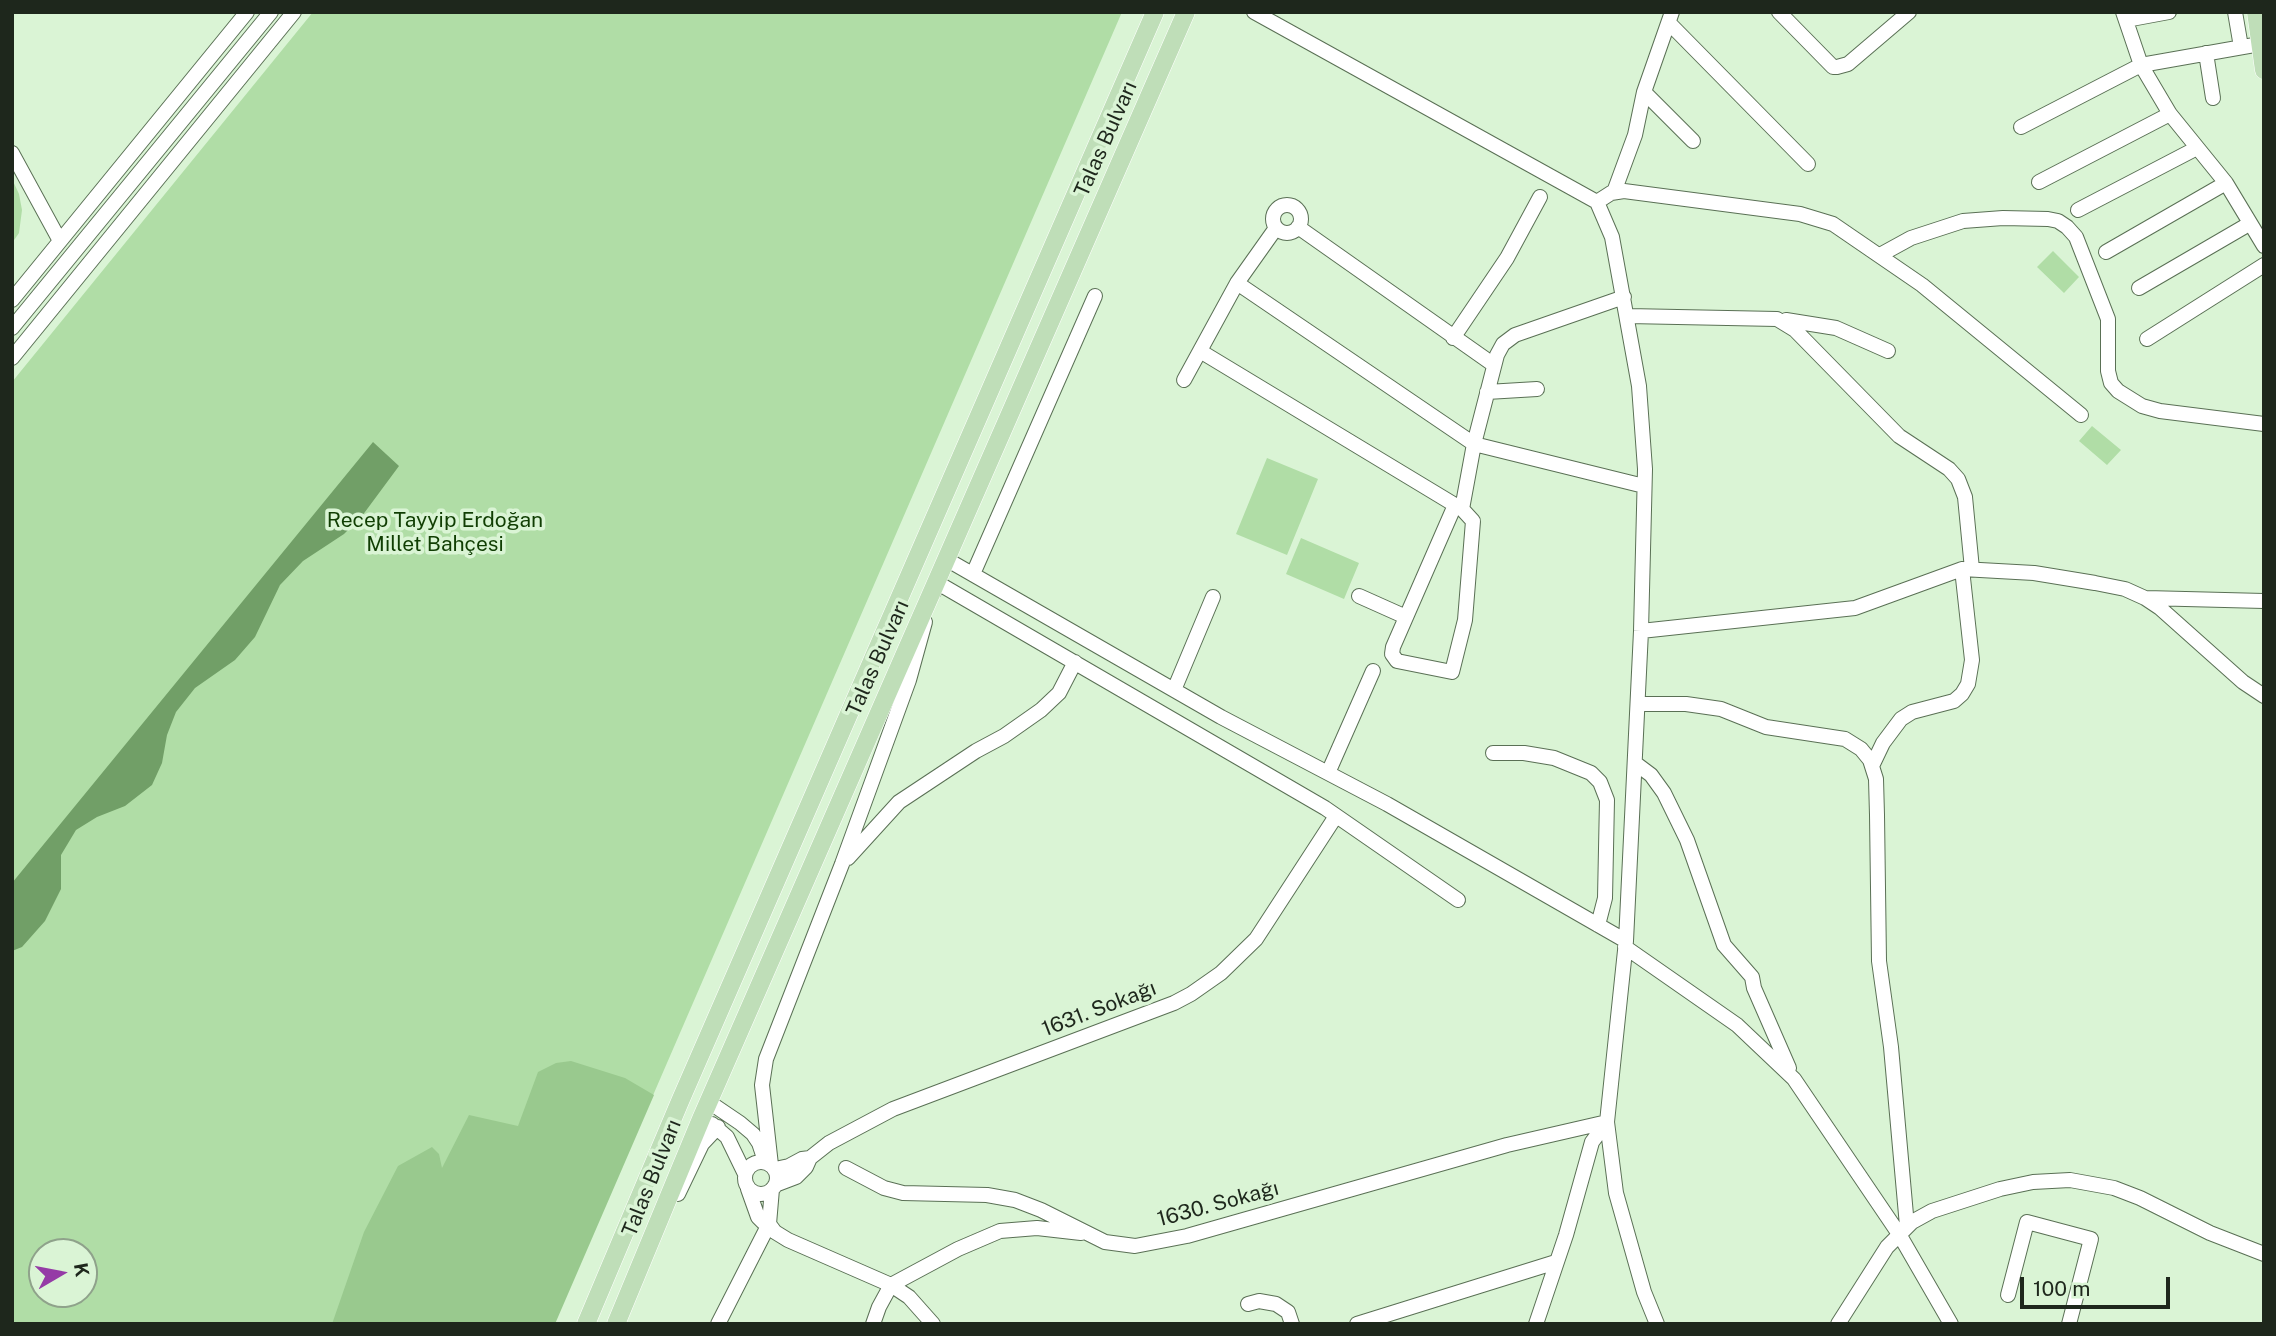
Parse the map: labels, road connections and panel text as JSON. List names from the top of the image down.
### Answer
{
  "streets": {
    "main road": ["Talas Bulvarı"],
    "street": ["1631. Sokağı", "1630. Sokağı"]
  },
  "parks": ["Recep Tayyip Erdoğan Millet Bahçesi"],
  "scale_bar": "100 m",
  "north": "right"
}
